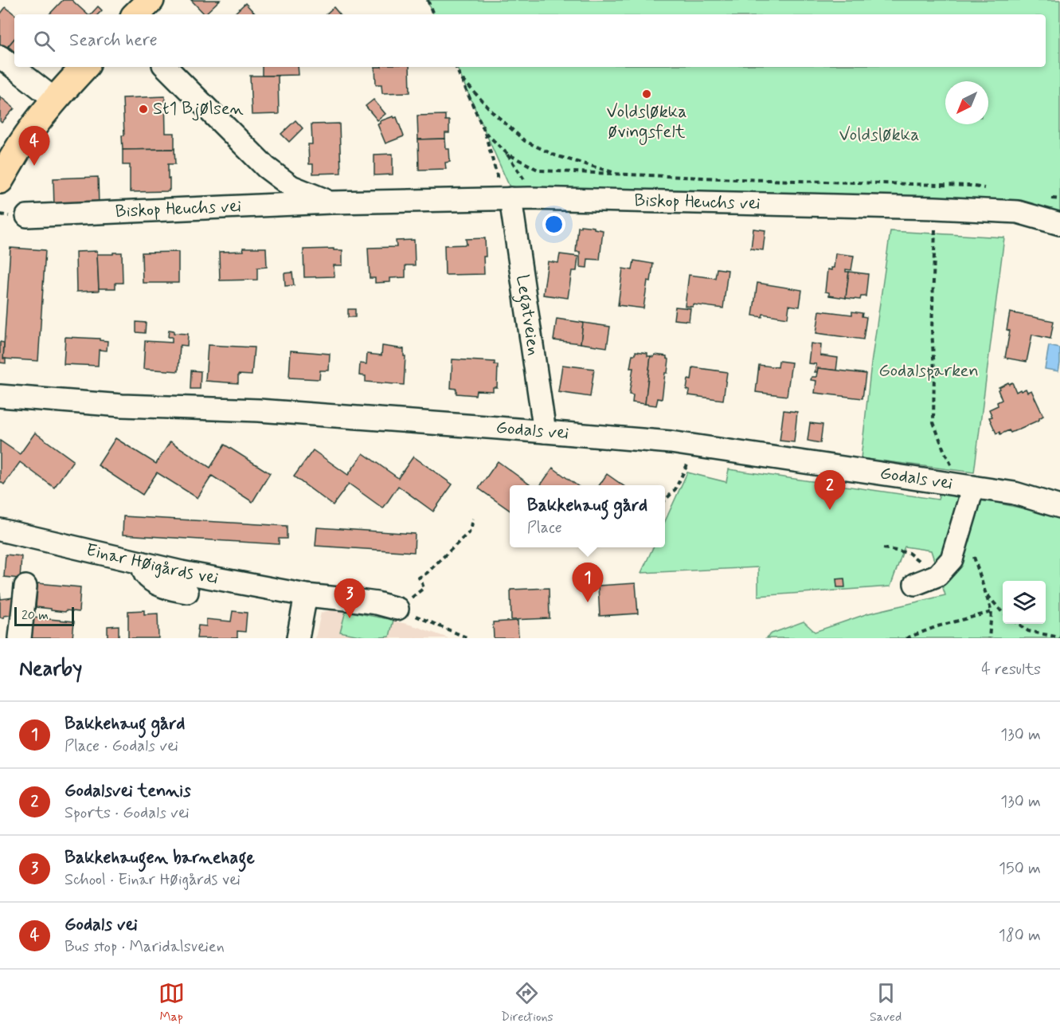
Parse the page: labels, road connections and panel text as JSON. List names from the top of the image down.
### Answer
{
  "streets": {
    "street": [
      "Biskop Heuchs vei",
      "Legatveien",
      "Godals vei",
      "Einar Høigårds vei"
    ]
  },
  "crossings": [
    ["Biskop Heuchs vei", "Legatveien"],
    ["Legatveien", "Godals vei"]
  ],
  "parks": ["Voldsløkka", "Godalsparken"],
  "places": ["Voldsløkka øvingsfelt", "St1 Bjølsen"],
  "scale_bar": "20 m",
  "north": "bottom left",
  "page": {
    "search": "Search here",
    "pins": [
      "4",
      "2",
      "1",
      "3"
    ],
    "popup": ["Bakkehaug gård", "Place"],
    "scale": "20 m",
    "heading": ["Nearby", "4 results"],
    "list": [
      {
        "mark": "1",
        "name": "Bakkehaug gård",
        "note": "Place · Godals vei",
        "value": "130 m"
      },
      {
        "mark": "2",
        "name": "Godalsvei tennis",
        "note": "Sports · Godals vei",
        "value": "130 m"
      },
      {
        "mark": "3",
        "name": "Bakkehaugen barnehage",
        "note": "School · Einar Høigårds vei",
        "value": "150 m"
      },
      {
        "mark": "4",
        "name": "Godals vei",
        "note": "Bus stop · Maridalsveien",
        "value": "180 m"
      }
    ],
    "nav": ["Map", "Directions", "Saved"]
  }
}
